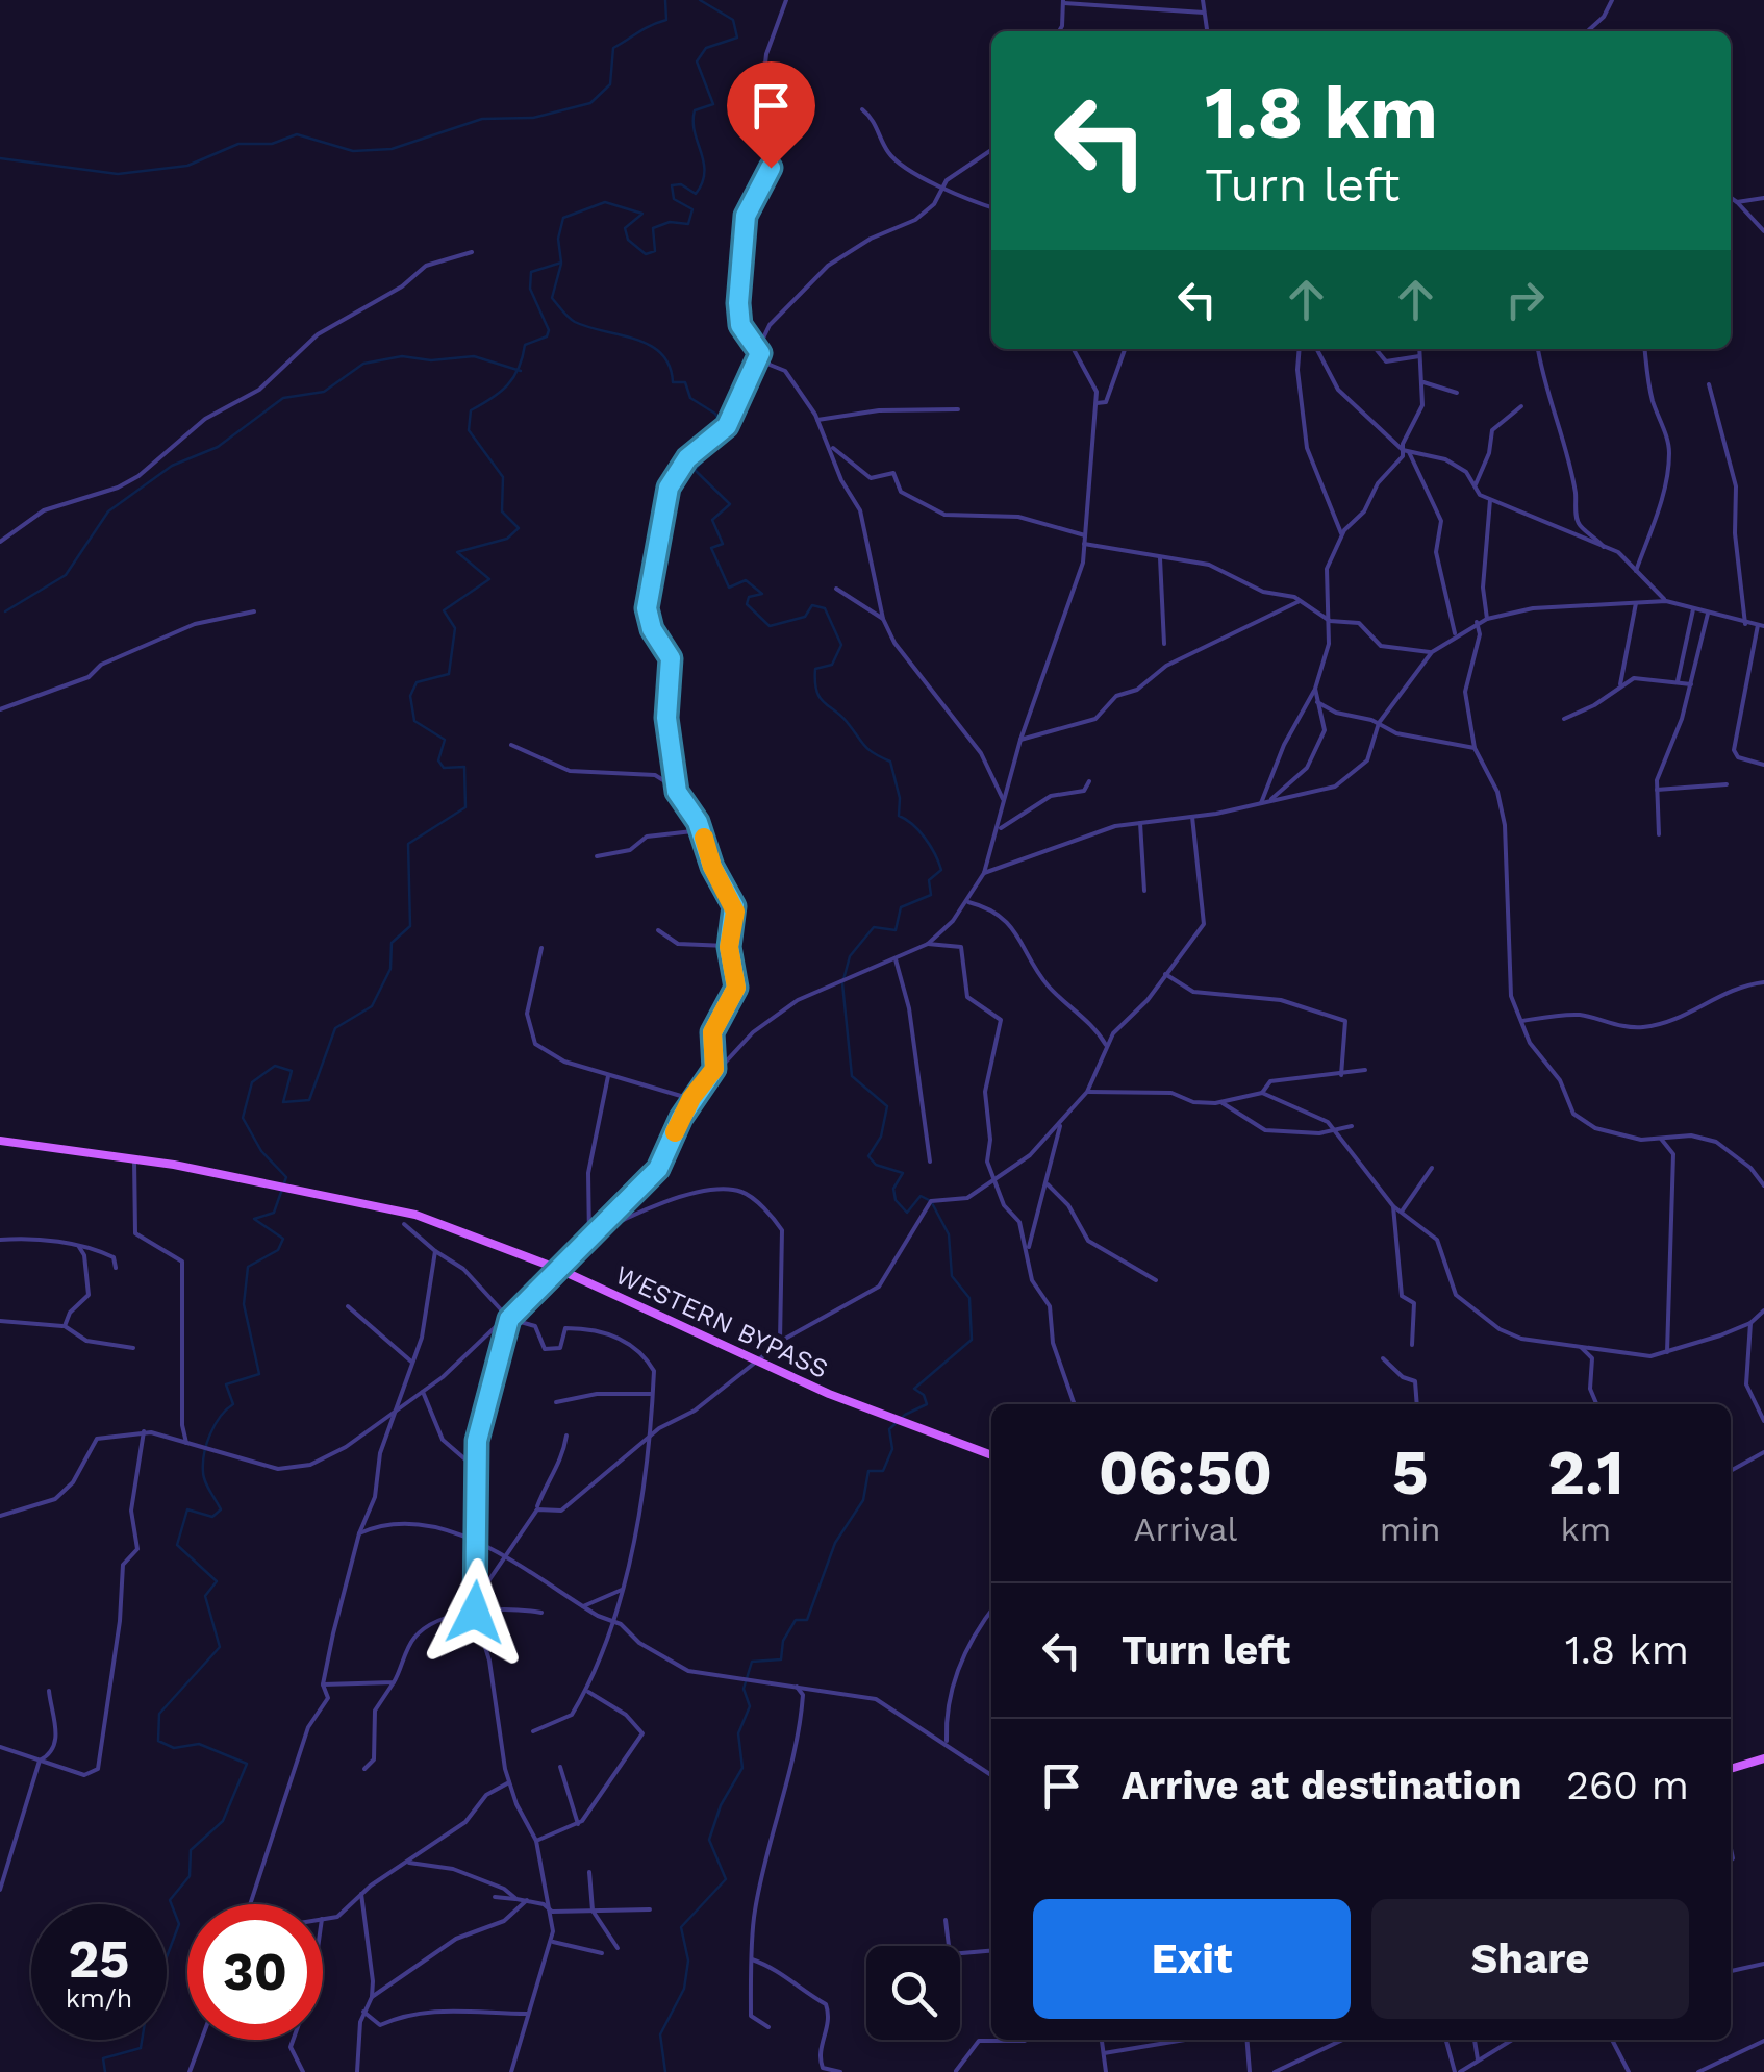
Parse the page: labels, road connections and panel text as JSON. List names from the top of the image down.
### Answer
{
  "streets": {
    "main road": ["WESTERN BYPASS"]
  },
  "page": {
    "turn": ["1.8 km", "Turn left"],
    "eta": [
      "06:50",
      "Arrival",
      "5",
      "min",
      "2.1",
      "km"
    ],
    "list": [
      {
        "name": "Turn left",
        "value": "1.8 km"
      },
      {
        "name": "Arrive at destination",
        "value": "260 m"
      }
    ],
    "buttons": ["Exit", "Share"],
    "speed": "25 km/h",
    "limit": "30"
  }
}
